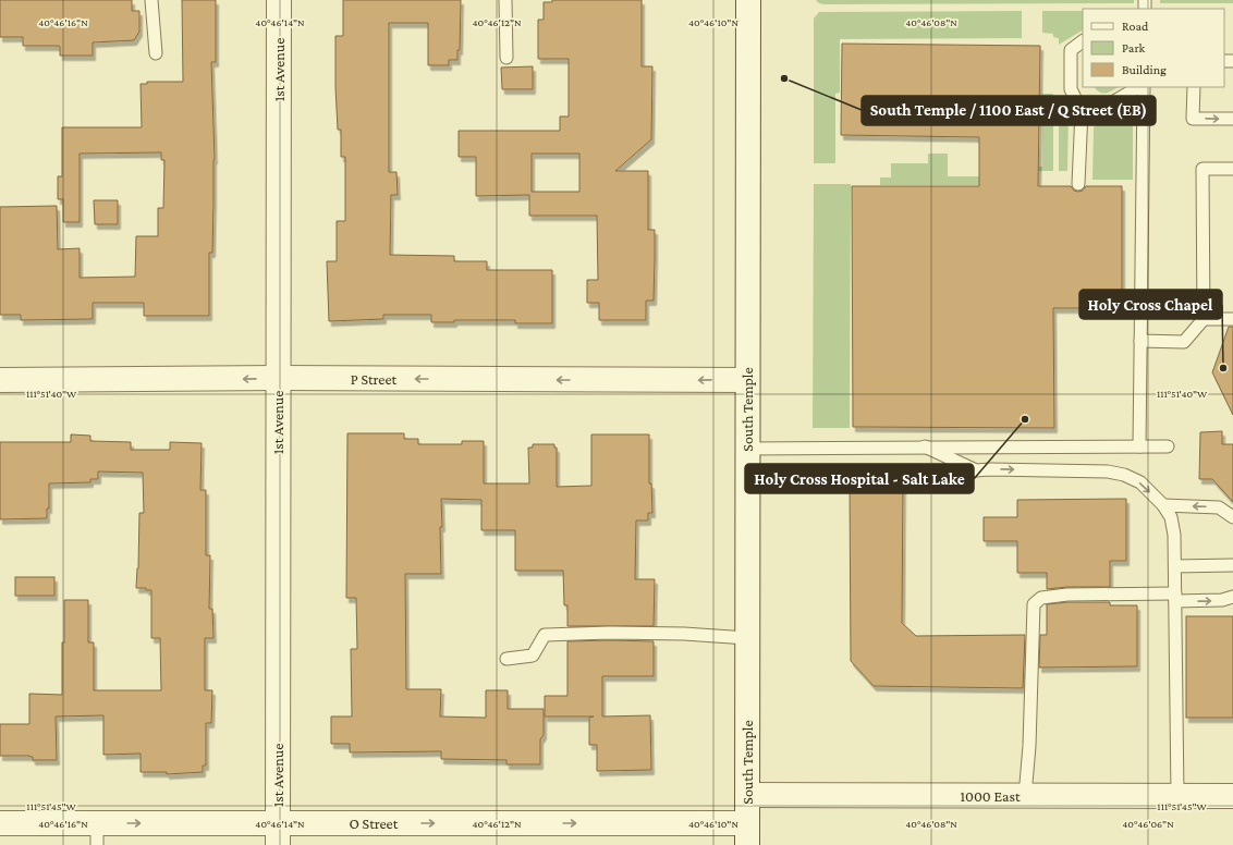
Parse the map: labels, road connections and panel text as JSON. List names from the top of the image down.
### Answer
{
  "streets": {
    "street": [
      "1st Avenue",
      "P Street",
      "South Temple",
      "1000 East",
      "O Street"
    ]
  },
  "crossings": [
    ["1st Avenue", "P Street"],
    ["1st Avenue", "O Street"],
    ["P Street", "South Temple"],
    ["South Temple", "1000 East"],
    ["South Temple", "O Street"]
  ],
  "one_way": ["P Street", "O Street"],
  "places": ["South Temple / 1100 East / Q Street (EB)", "Holy Cross Chapel", "Holy Cross Hospital - Salt Lake"],
  "legend": ["Road", "Park", "Building"],
  "coordinates": [
    "40°46'16\"N",
    "40°46'14\"N",
    "40°46'12\"N",
    "40°46'10\"N",
    "40°46'08\"N",
    "111°51'40\"W",
    "111°51'45\"W",
    "40°46'06\"N"
  ]
}
